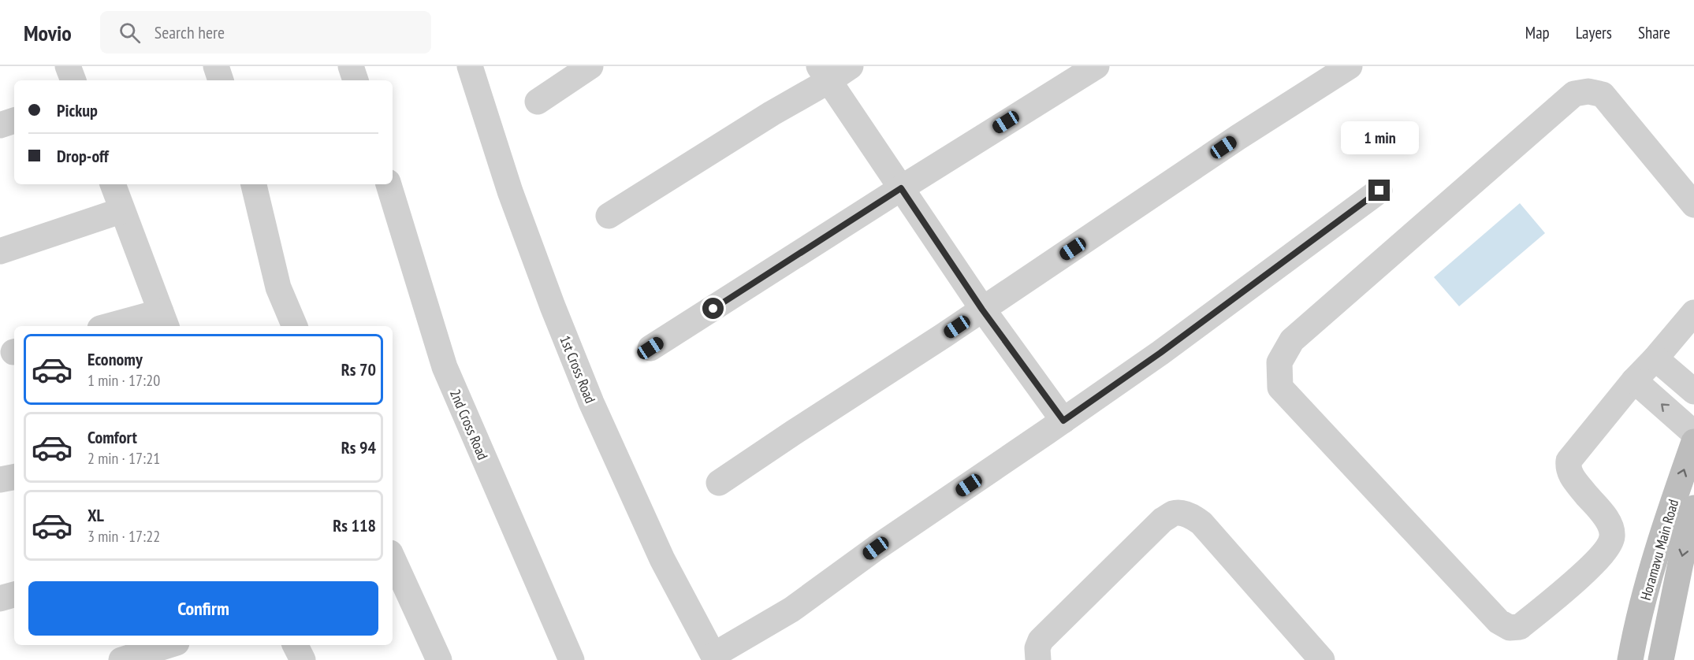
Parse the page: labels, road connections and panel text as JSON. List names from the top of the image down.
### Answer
{
  "streets": {
    "main road": ["Horamavu Main Road"],
    "street": ["1st Cross Road", "2nd Cross Road"]
  },
  "page": {
    "header": "Movio",
    "search": "Search here",
    "nav": ["Map", "Layers", "Share"],
    "banner": ["Pickup", "Drop-off"],
    "bubble": "1 min",
    "list": [
      {
        "name": "Economy",
        "note": "1 min · 17:20",
        "value": "Rs 70"
      },
      {
        "name": "Comfort",
        "note": "2 min · 17:21",
        "value": "Rs 94"
      },
      {
        "name": "XL",
        "note": "3 min · 17:22",
        "value": "Rs 118"
      }
    ],
    "buttons": "Confirm"
  }
}
